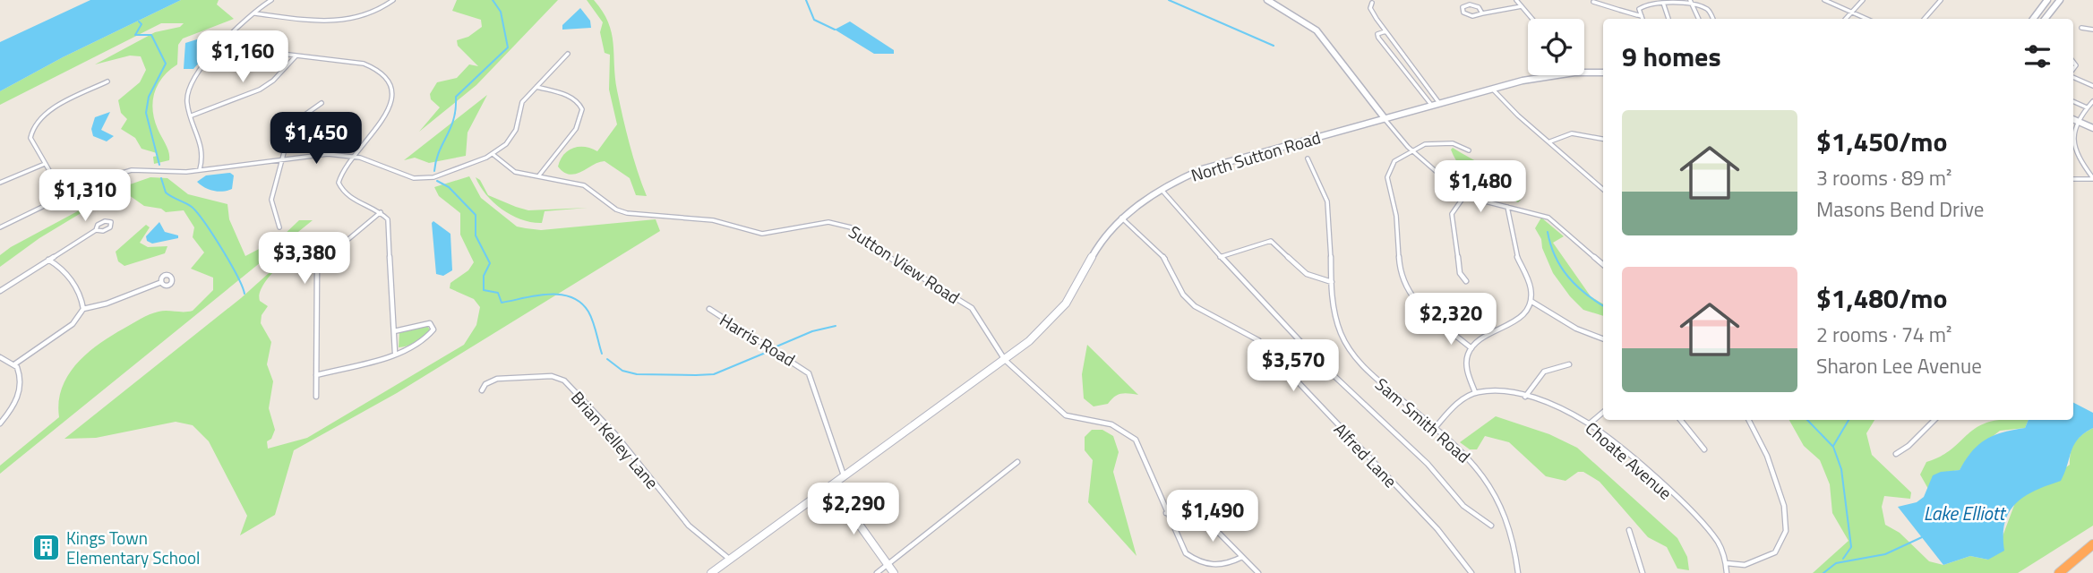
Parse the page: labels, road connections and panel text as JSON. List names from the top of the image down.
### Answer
{
  "streets": {
    "main road": ["North Sutton Road"],
    "street": [
      "Sutton View Road",
      "Harris Road",
      "Sam Smith Road",
      "Brian Kelley Lane",
      "Alfred Lane",
      "Choate Avenue"
    ]
  },
  "crossings": [
    ["North Sutton Road", "Sutton View Road"],
    ["North Sutton Road", "Harris Road"],
    ["North Sutton Road", "Brian Kelley Lane"],
    ["North Sutton Road", "Alfred Lane"]
  ],
  "water": ["Lake Elliott"],
  "places": {
    "building": ["Kings Town Elementary School"]
  },
  "page": {
    "heading": "9 homes",
    "price": [
      "$1,160",
      "$1,450",
      "$1,480",
      "$1,310",
      "$3,380",
      "$2,320",
      "$3,570",
      "$2,290",
      "$1,490"
    ],
    "list": [
      {
        "name": "$1,450/mo",
        "note": "3 rooms · 89 m² · Masons Bend Drive"
      },
      {
        "name": "$1,480/mo",
        "note": "2 rooms · 74 m² · Sharon Lee Avenue"
      }
    ]
  }
}
